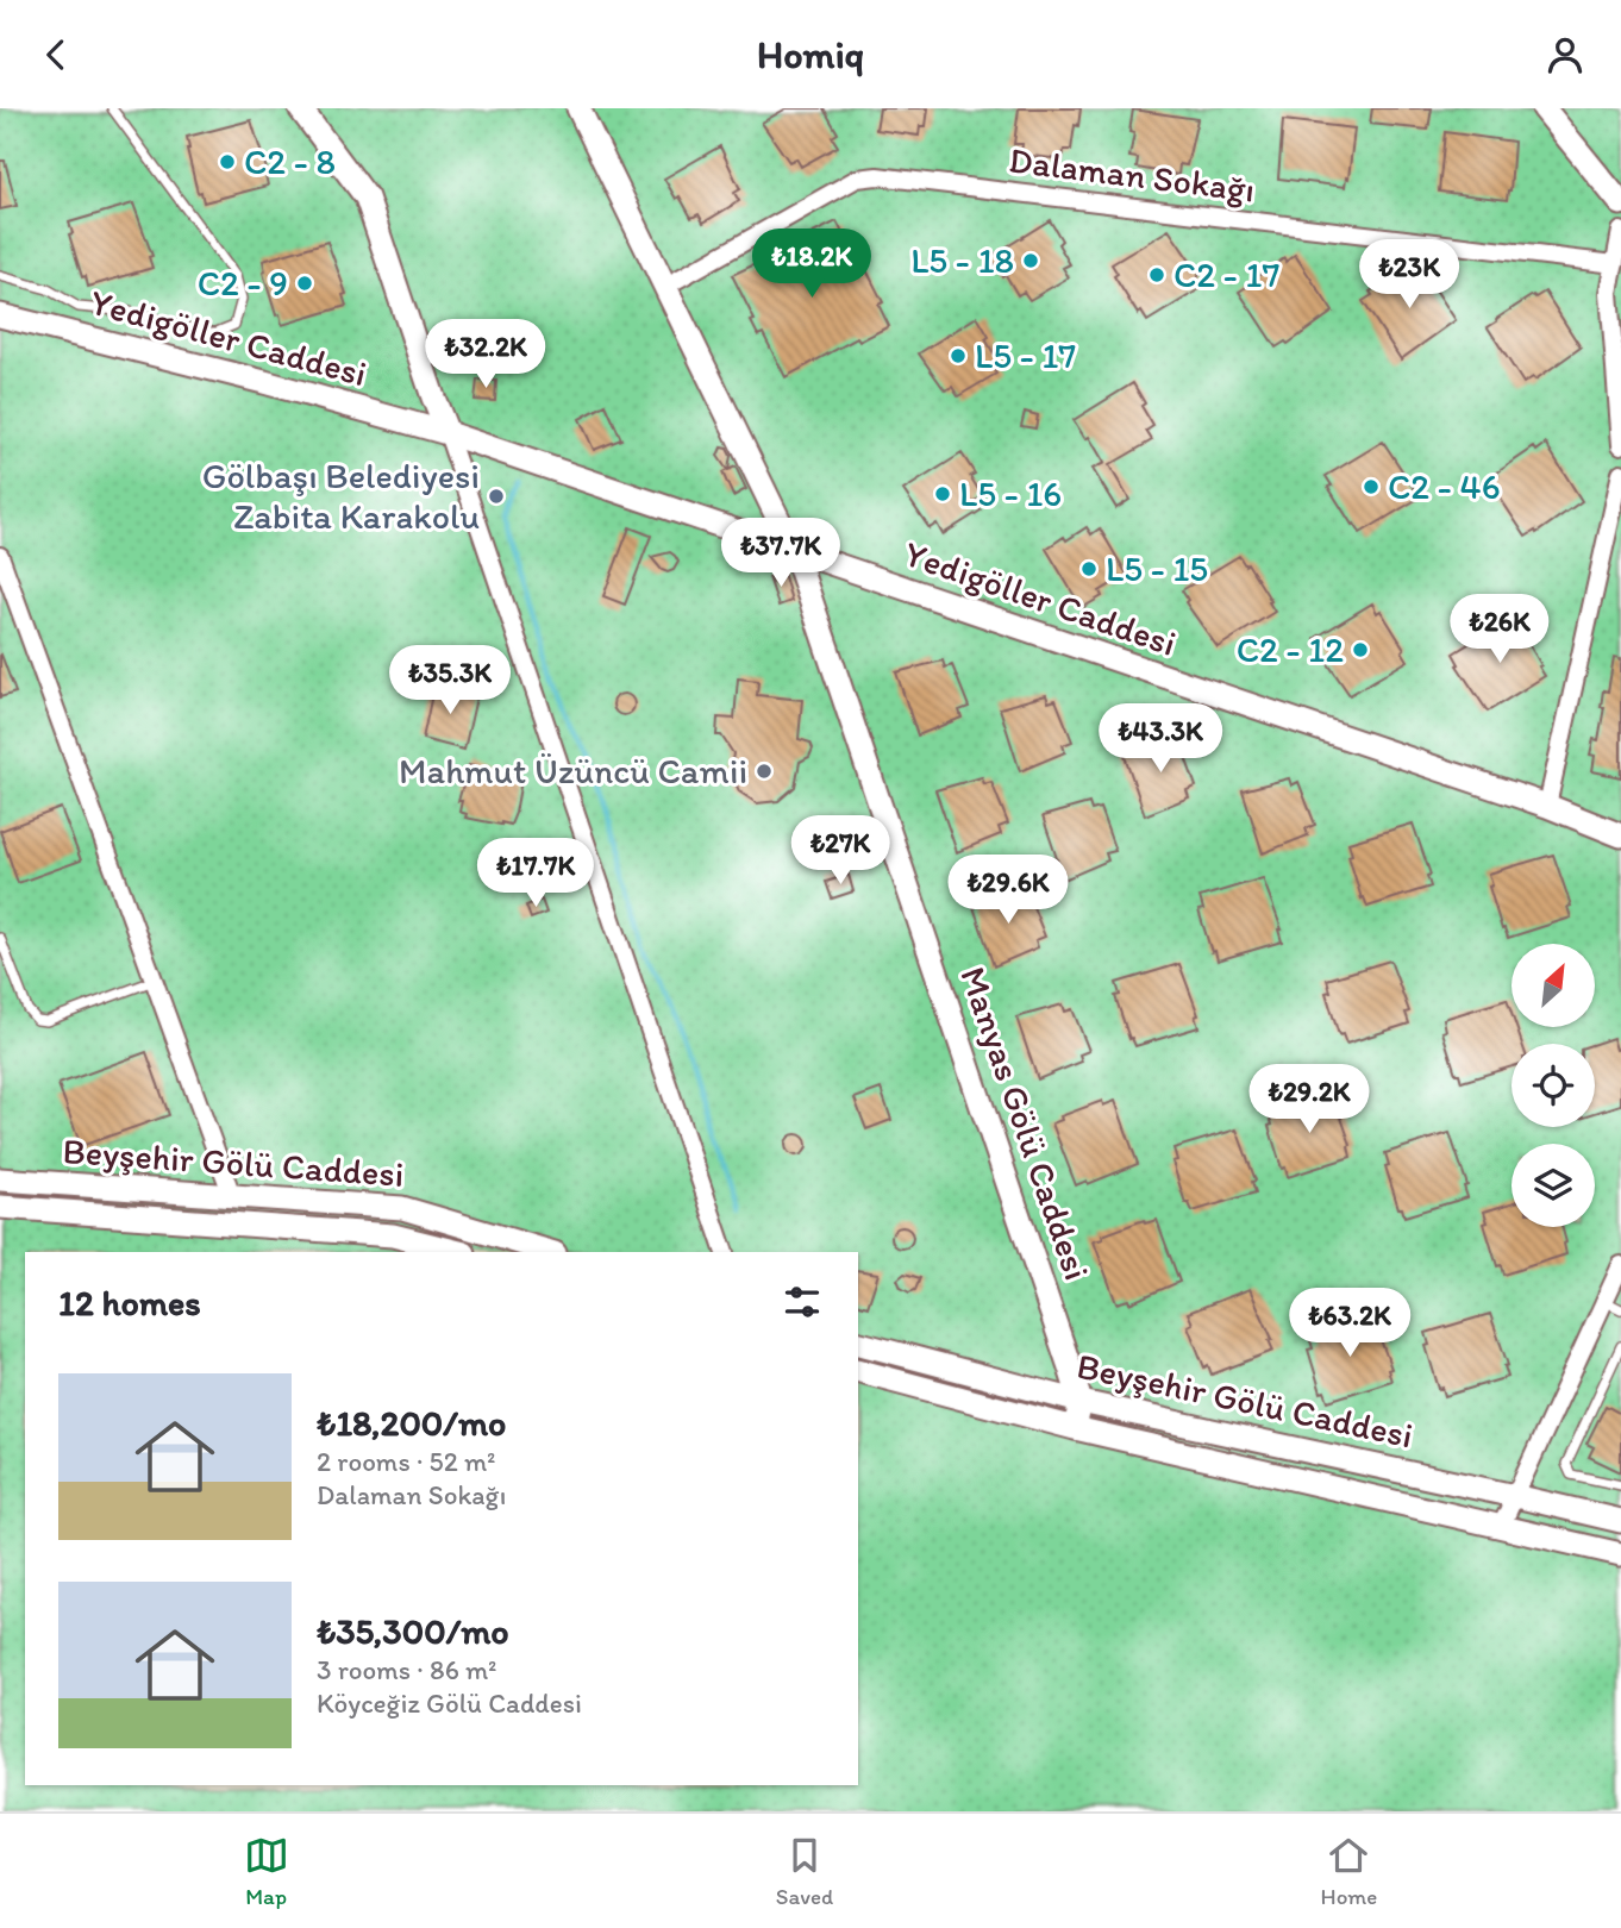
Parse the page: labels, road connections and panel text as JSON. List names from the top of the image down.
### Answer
{
  "streets": {
    "street": [
      "Dalaman Sokağı",
      "Yedigöller Caddesi",
      "Manyas Gölü Caddesi",
      "Beyşehir Gölü Caddesi"
    ]
  },
  "crossings": [
    ["Dalaman Sokağı", "Manyas Gölü Caddesi"],
    ["Yedigöller Caddesi", "Manyas Gölü Caddesi"],
    ["Manyas Gölü Caddesi", "Beyşehir Gölü Caddesi"]
  ],
  "places": [
    "C2 - 8",
    "L5 - 18",
    "C2 - 17",
    "C2 - 9",
    "L5 - 17",
    "C2 - 46",
    "L5 - 16",
    "Gölbaşı Belediyesi Zabita Karakolu",
    "L5 - 15",
    "C2 - 12",
    "Mahmut Üzüncü Camii"
  ],
  "north": "top right",
  "page": {
    "header": "Homiq",
    "price": [
      "₺18.2K",
      "₺23K",
      "₺32.2K",
      "₺37.7K",
      "₺26K",
      "₺35.3K",
      "₺43.3K",
      "₺27K",
      "₺17.7K",
      "₺29.6K",
      "₺29.2K",
      "₺63.2K"
    ],
    "heading": "12 homes",
    "list": [
      {
        "name": "₺18,200/mo",
        "note": "2 rooms · 52 m² · Dalaman Sokağı"
      },
      {
        "name": "₺35,300/mo",
        "note": "3 rooms · 86 m² · Köyceğiz Gölü Caddesi"
      }
    ],
    "tabs": ["Map", "Saved", "Home"]
  }
}
